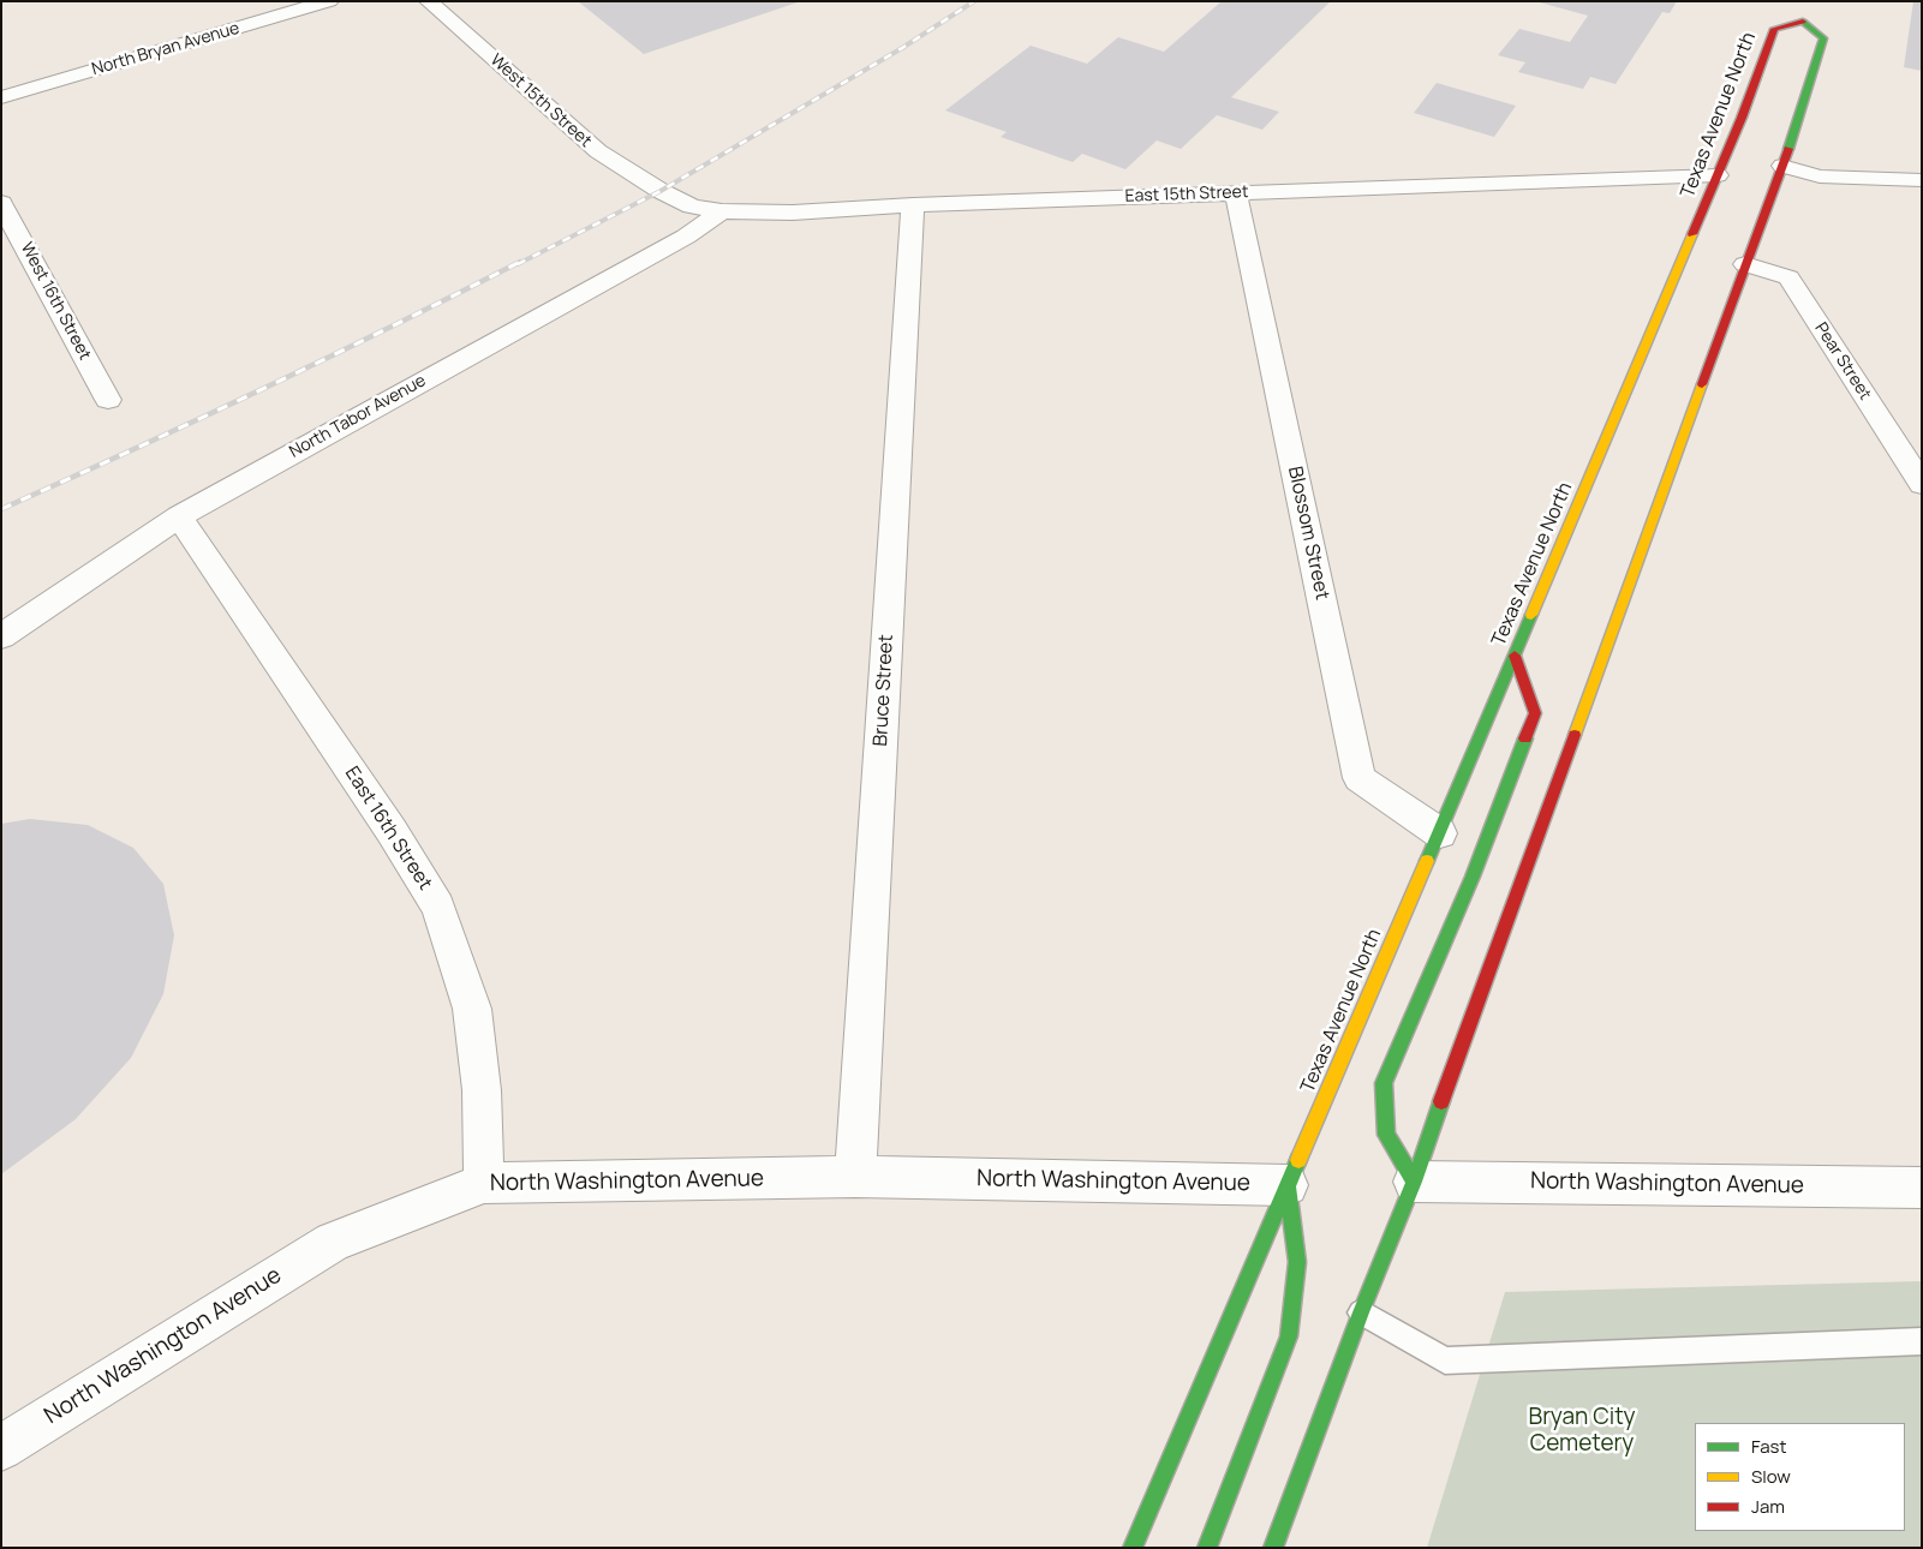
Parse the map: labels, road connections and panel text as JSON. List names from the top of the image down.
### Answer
{
  "streets": {
    "main road": ["Texas Avenue North"],
    "street": [
      "North Bryan Avenue",
      "West 15th Street",
      "East 15th Street",
      "West 16th Street",
      "Pear Street",
      "North Tabor Avenue",
      "Blossom Street",
      "Bruce Street",
      "East 16th Street",
      "North Washington Avenue"
    ]
  },
  "crossings": [
    ["West 15th Street", "East 15th Street"],
    ["Texas Avenue North", "East 15th Street"],
    ["Texas Avenue North", "Pear Street"],
    ["Texas Avenue North", "Blossom Street"],
    ["Texas Avenue North", "North Washington Avenue"],
    ["East 15th Street", "North Tabor Avenue"],
    ["East 15th Street", "Blossom Street"],
    ["East 15th Street", "Bruce Street"],
    ["North Tabor Avenue", "East 16th Street"],
    ["Bruce Street", "North Washington Avenue"],
    ["East 16th Street", "North Washington Avenue"]
  ],
  "parks": ["Bryan City Cemetery"],
  "legend": ["Fast", "Slow", "Jam"]
}
